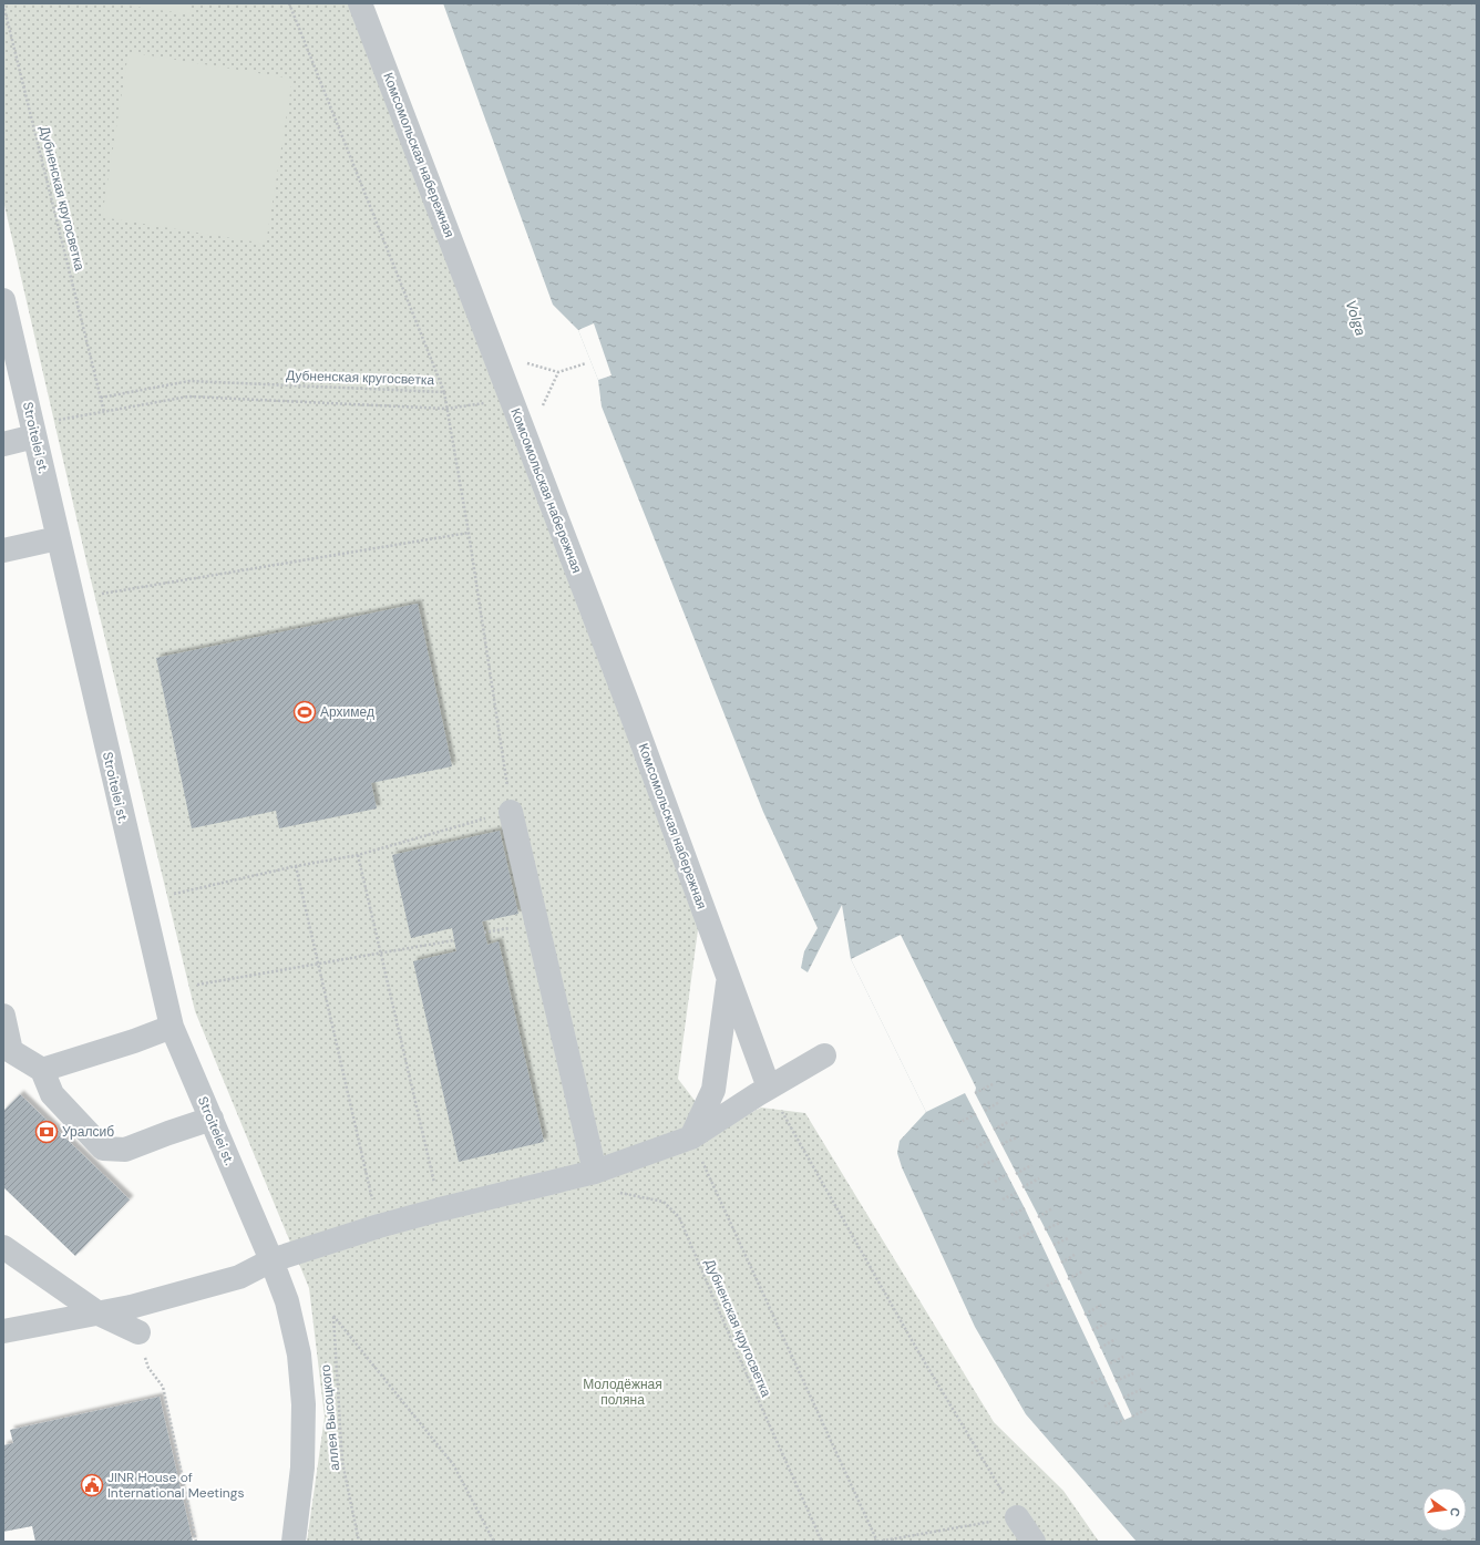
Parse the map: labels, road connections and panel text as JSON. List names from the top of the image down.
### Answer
{
  "streets": {
    "street": ["Комсомольская набережная", "Stroitelei st."],
    "path": ["Дубненская кругосветка", "аллея Высоцкого"]
  },
  "water": ["Volga"],
  "parks": ["Молодёжная поляна"],
  "places": {
    "sports": ["Архимед"],
    "bank": ["Уралсиб"],
    "public building": ["JINR House of International Meetings"]
  },
  "north": "right"
}
